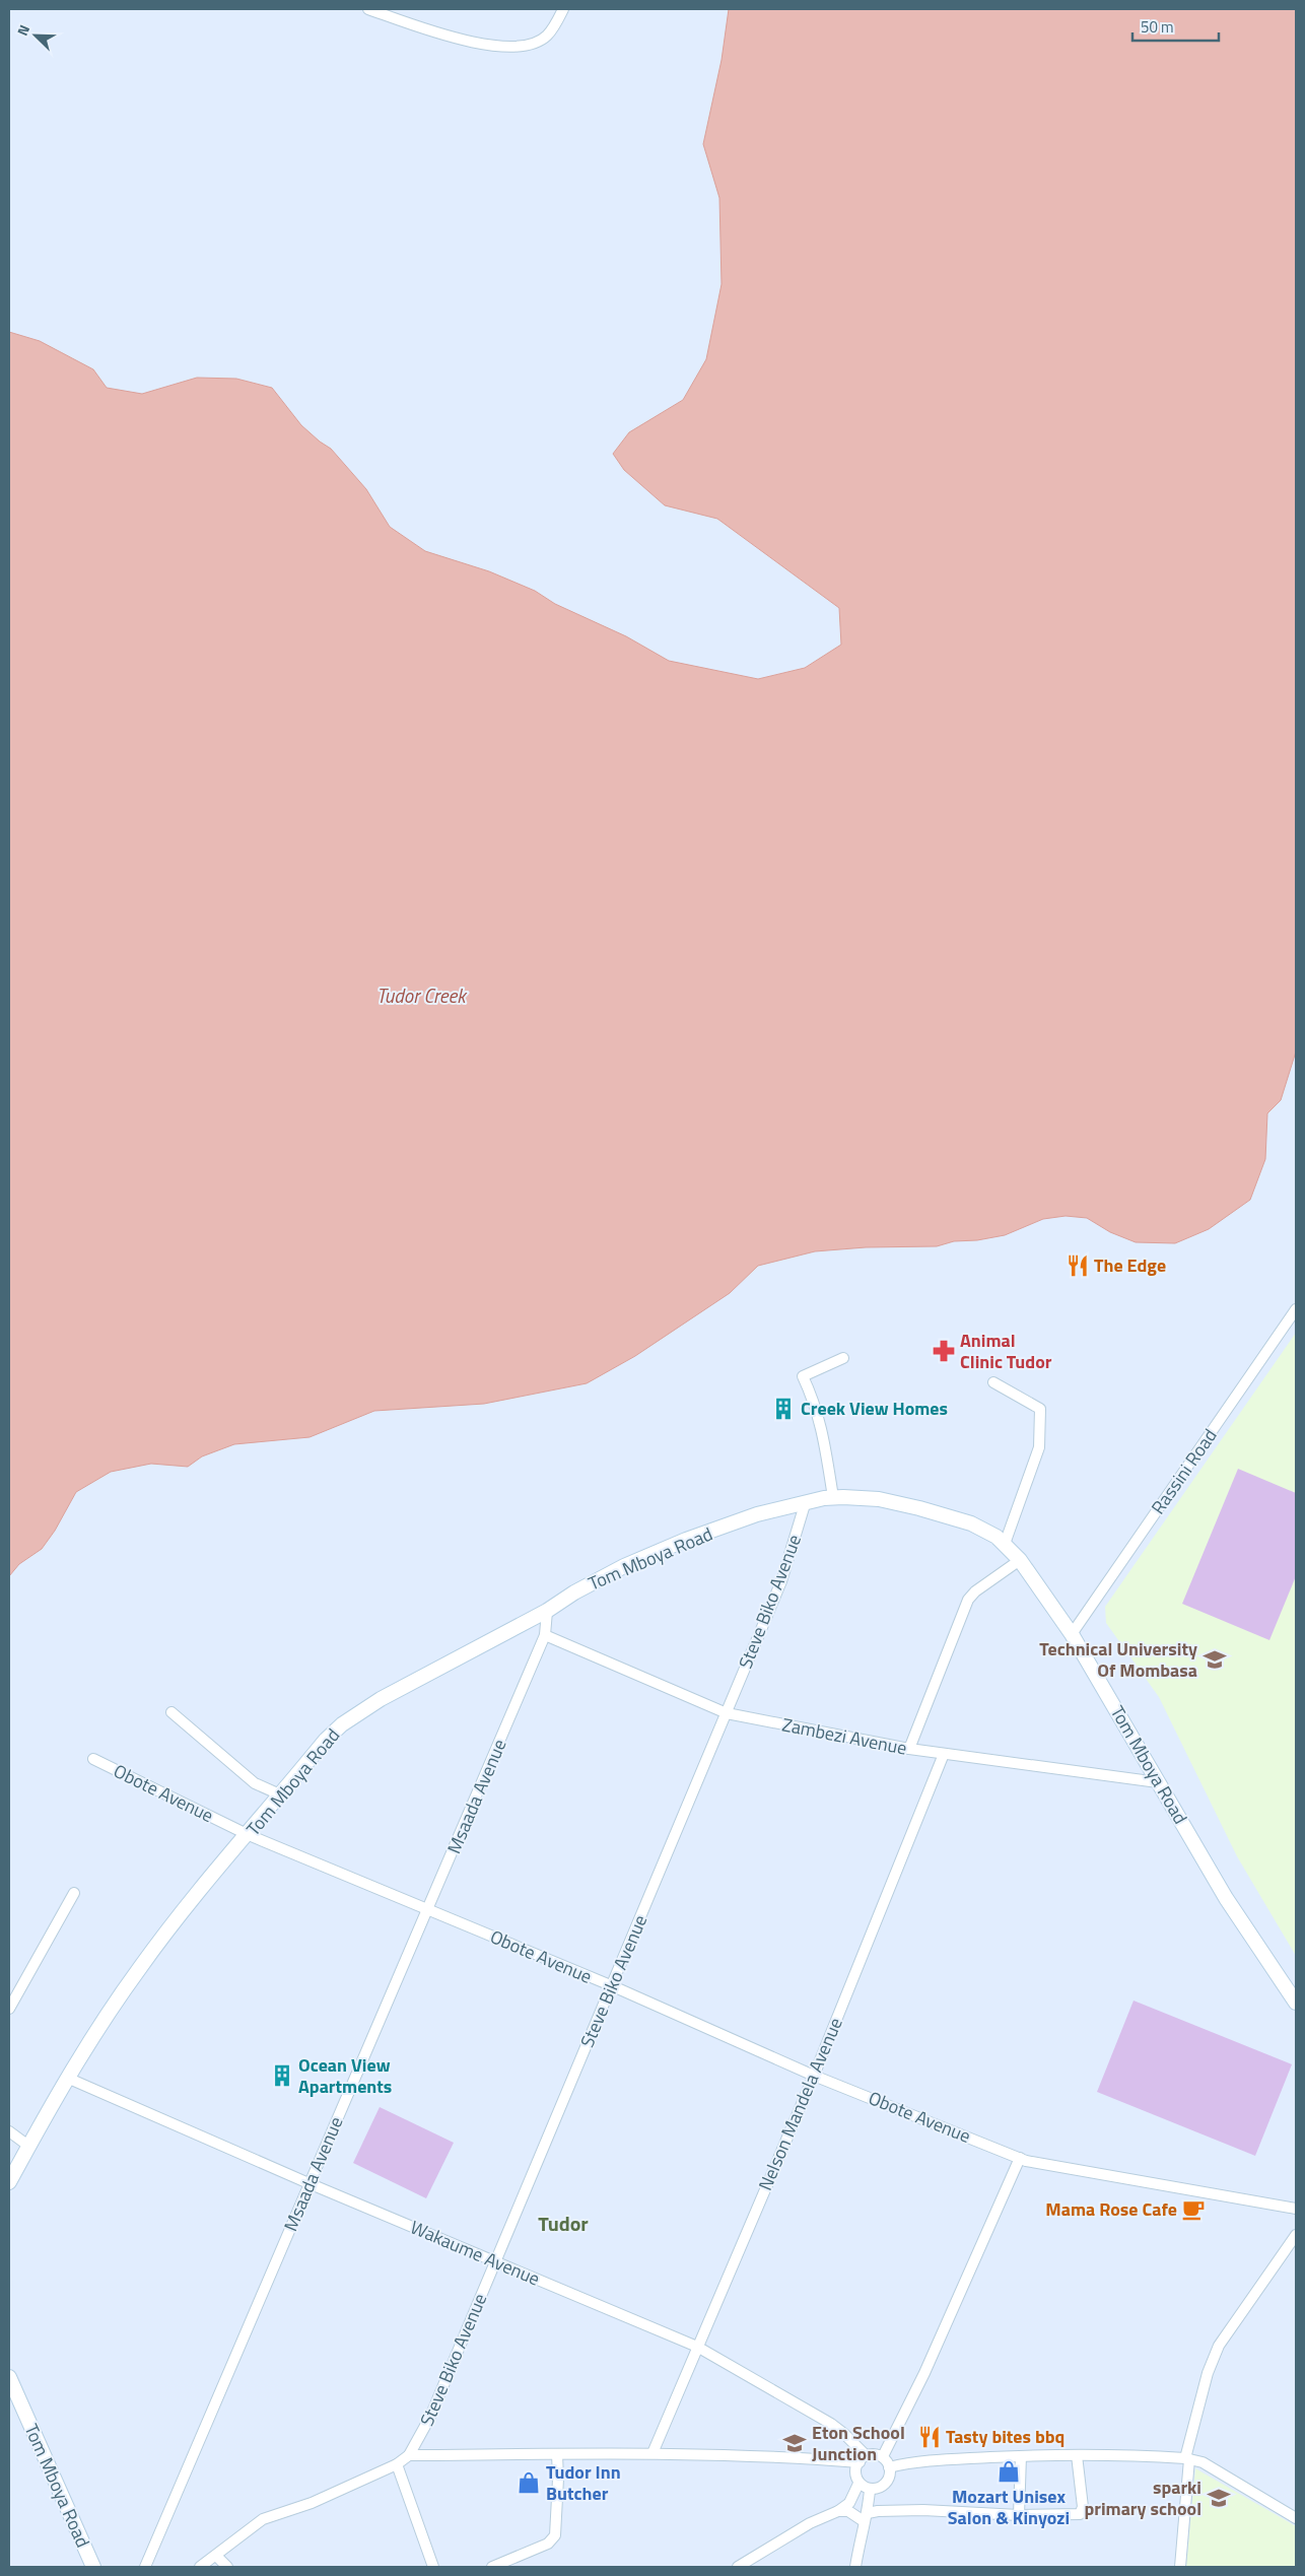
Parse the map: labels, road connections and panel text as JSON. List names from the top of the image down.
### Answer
{
  "streets": {
    "main road": ["Tom Mboya Road"],
    "street": [
      "Rassini Road",
      "Steve Biko Avenue",
      "Zambezi Avenue",
      "Obote Avenue",
      "Msaada Avenue",
      "Nelson Mandela Avenue",
      "Wakaume Avenue"
    ]
  },
  "crossings": [
    ["Rassini Road", "Tom Mboya Road"],
    ["Tom Mboya Road", "Steve Biko Avenue"],
    ["Tom Mboya Road", "Zambezi Avenue"],
    ["Tom Mboya Road", "Obote Avenue"],
    ["Tom Mboya Road", "Msaada Avenue"],
    ["Tom Mboya Road", "Wakaume Avenue"],
    ["Steve Biko Avenue", "Zambezi Avenue"],
    ["Steve Biko Avenue", "Obote Avenue"],
    ["Steve Biko Avenue", "Wakaume Avenue"],
    ["Zambezi Avenue", "Msaada Avenue"],
    ["Zambezi Avenue", "Nelson Mandela Avenue"],
    ["Obote Avenue", "Msaada Avenue"],
    ["Obote Avenue", "Nelson Mandela Avenue"],
    ["Msaada Avenue", "Wakaume Avenue"],
    ["Nelson Mandela Avenue", "Wakaume Avenue"]
  ],
  "districts": ["Tudor"],
  "water": ["Tudor Creek"],
  "places": {
    "restaurant": ["The Edge", "Tasty bites bbq"],
    "pharmacy": ["Animal Clinic Tudor"],
    "building": ["Creek View Homes", "Ocean View Apartments"],
    "school or university": ["Technical University Of Mombasa", "Eton School Junction", "sparki primary school"],
    "cafe": ["Mama Rose Cafe"],
    "shop": ["Mozart Unisex Salon & Kinyozi", "Tudor Inn Butcher"]
  },
  "scale_bar": "50 m",
  "north": "top left"
}
